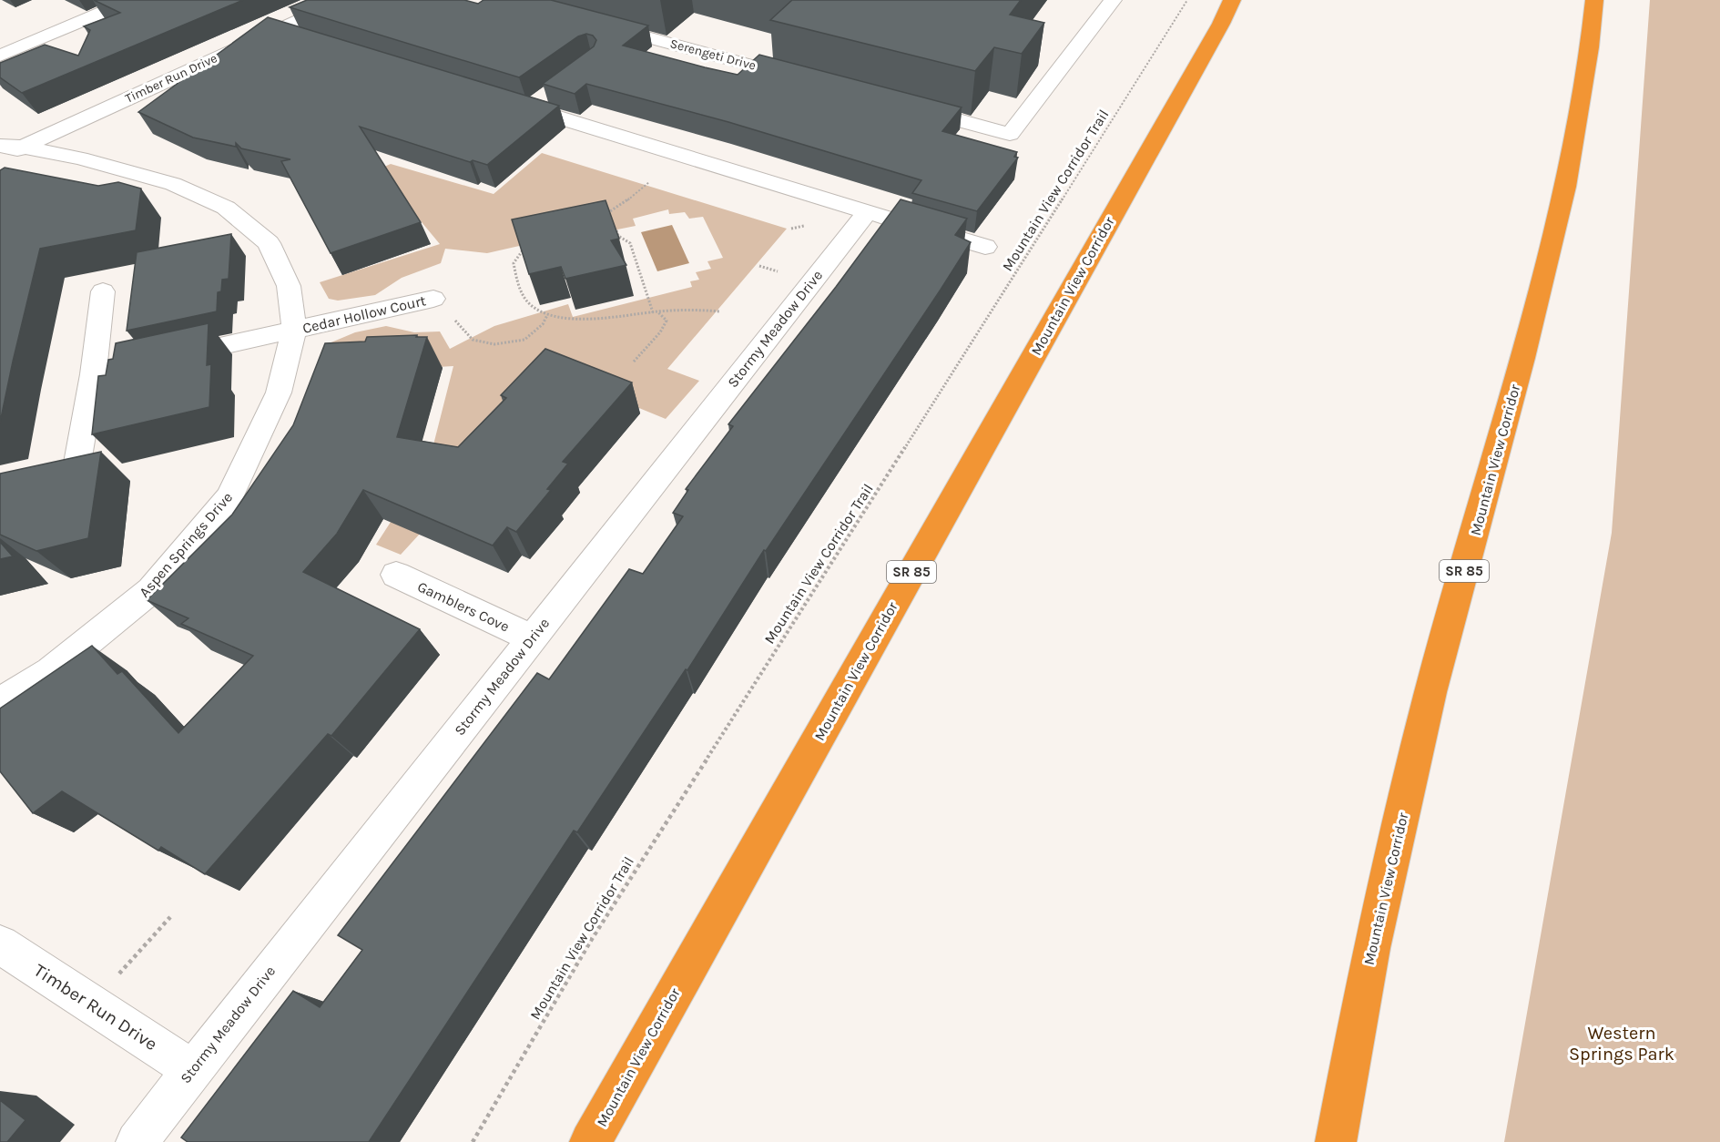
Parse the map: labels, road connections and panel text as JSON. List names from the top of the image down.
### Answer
{
  "streets": {
    "highway": ["Mountain View Corridor", "SR 85"],
    "street": [
      "Serengeti Drive",
      "Timber Run Drive",
      "Cedar Hollow Court",
      "Stormy Meadow Drive",
      "Aspen Springs Drive",
      "Gamblers Cove"
    ],
    "path": ["Mountain View Corridor Trail"]
  },
  "crossings": [
    ["Timber Run Drive", "Stormy Meadow Drive"],
    ["Timber Run Drive", "Aspen Springs Drive"],
    ["Cedar Hollow Court", "Aspen Springs Drive"],
    ["Stormy Meadow Drive", "Gamblers Cove"]
  ],
  "parks": ["Western Springs Park"]
}
